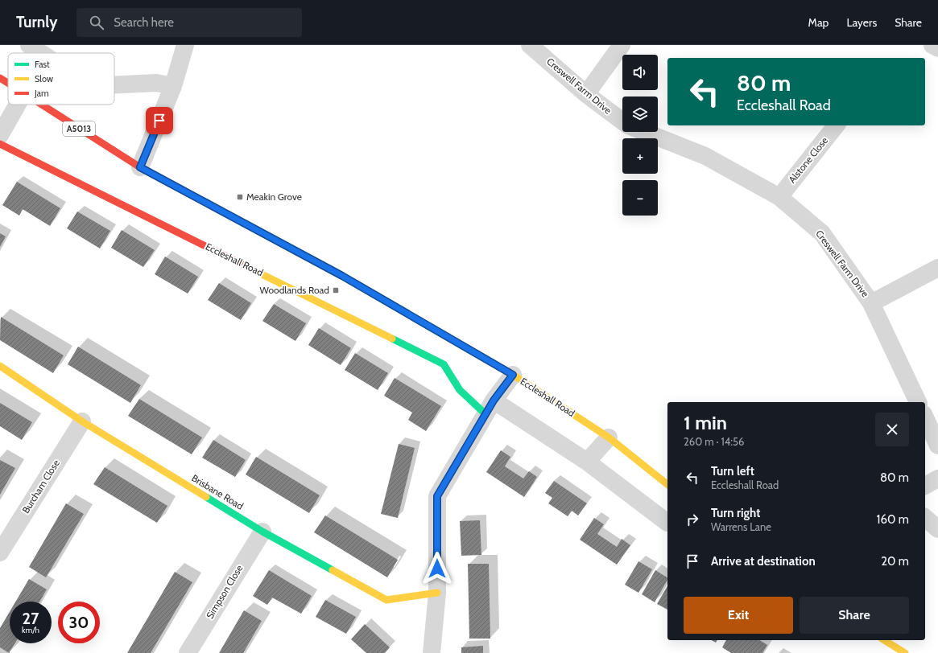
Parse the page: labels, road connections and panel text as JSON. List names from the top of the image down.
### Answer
{
  "streets": {
    "street": [
      "Creswell Farm Drive",
      "A5013",
      "Alstone Close",
      "Eccleshall Road",
      "Burcham Close",
      "Brisbane Road",
      "Simpson Close"
    ]
  },
  "crossings": [
    ["Creswell Farm Drive", "Alstone Close"],
    ["Burcham Close", "Brisbane Road"],
    ["Brisbane Road", "Simpson Close"]
  ],
  "places": {
    "transit": ["Meakin Grove", "Woodlands Road"]
  },
  "legend": ["Fast", "Slow", "Jam"],
  "page": {
    "header": "Turnly",
    "search": "Search here",
    "nav": ["Map", "Layers", "Share"],
    "map_buttons": ["+", "−"],
    "turn": ["80 m", "Eccleshall Road"],
    "heading": ["1 min", "260 m · 14:56"],
    "list": [
      {
        "name": "Turn left",
        "note": "Eccleshall Road",
        "value": "80 m"
      },
      {
        "name": "Turn right",
        "note": "Warrens Lane",
        "value": "160 m"
      },
      {
        "name": "Arrive at destination",
        "value": "20 m"
      }
    ],
    "buttons": ["Exit", "Share"],
    "speed": "27 km/h",
    "limit": "30"
  }
}
